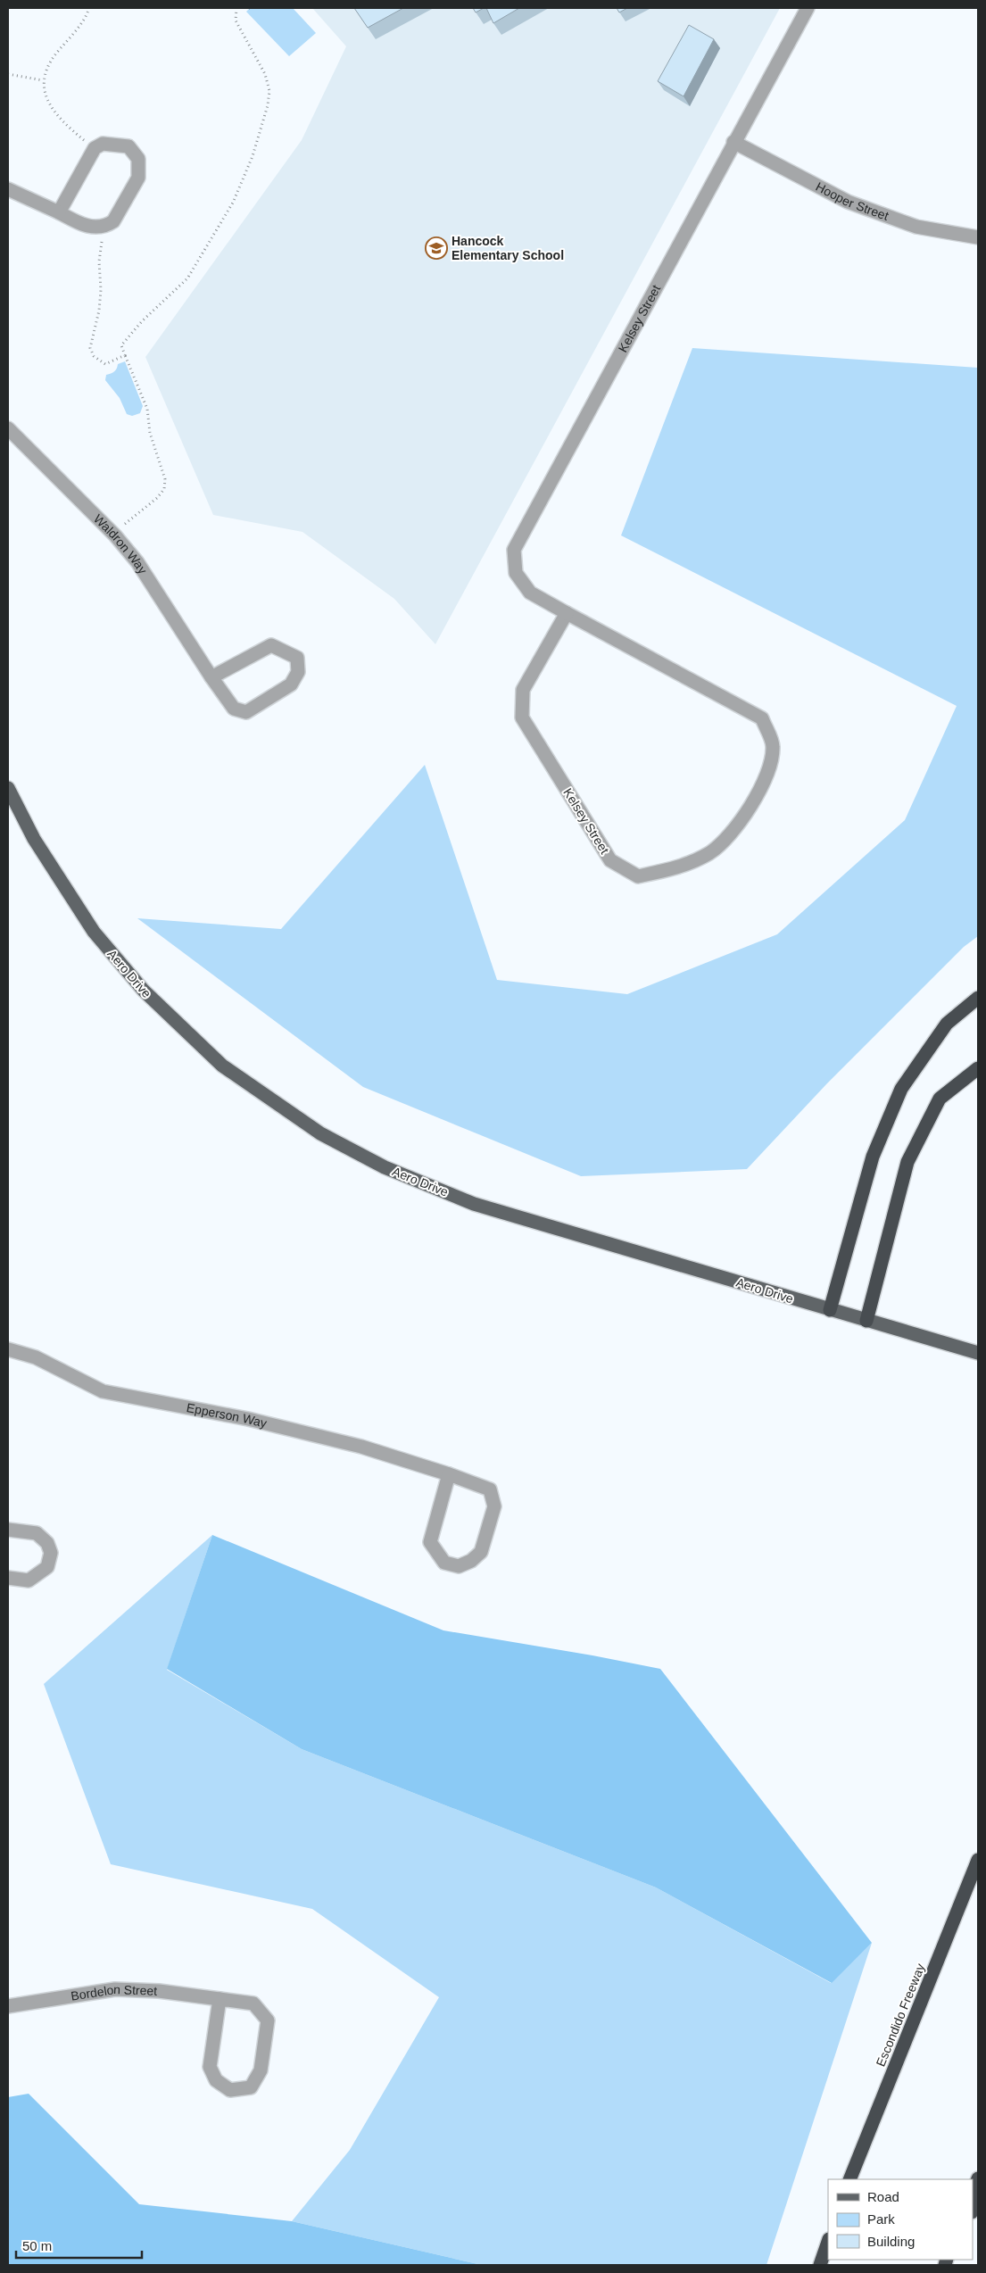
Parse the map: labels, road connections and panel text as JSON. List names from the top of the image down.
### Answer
{
  "streets": {
    "highway": ["Escondido Freeway"],
    "main road": ["Aero Drive"],
    "street": [
      "Hooper Street",
      "Kelsey Street",
      "Waldron Way",
      "Epperson Way",
      "Bordelon Street"
    ]
  },
  "crossings": [
    ["Hooper Street", "Kelsey Street"]
  ],
  "places": {
    "school or university": ["Hancock Elementary School"]
  },
  "legend": ["Road", "Park", "Building"],
  "scale_bar": "50 m"
}
